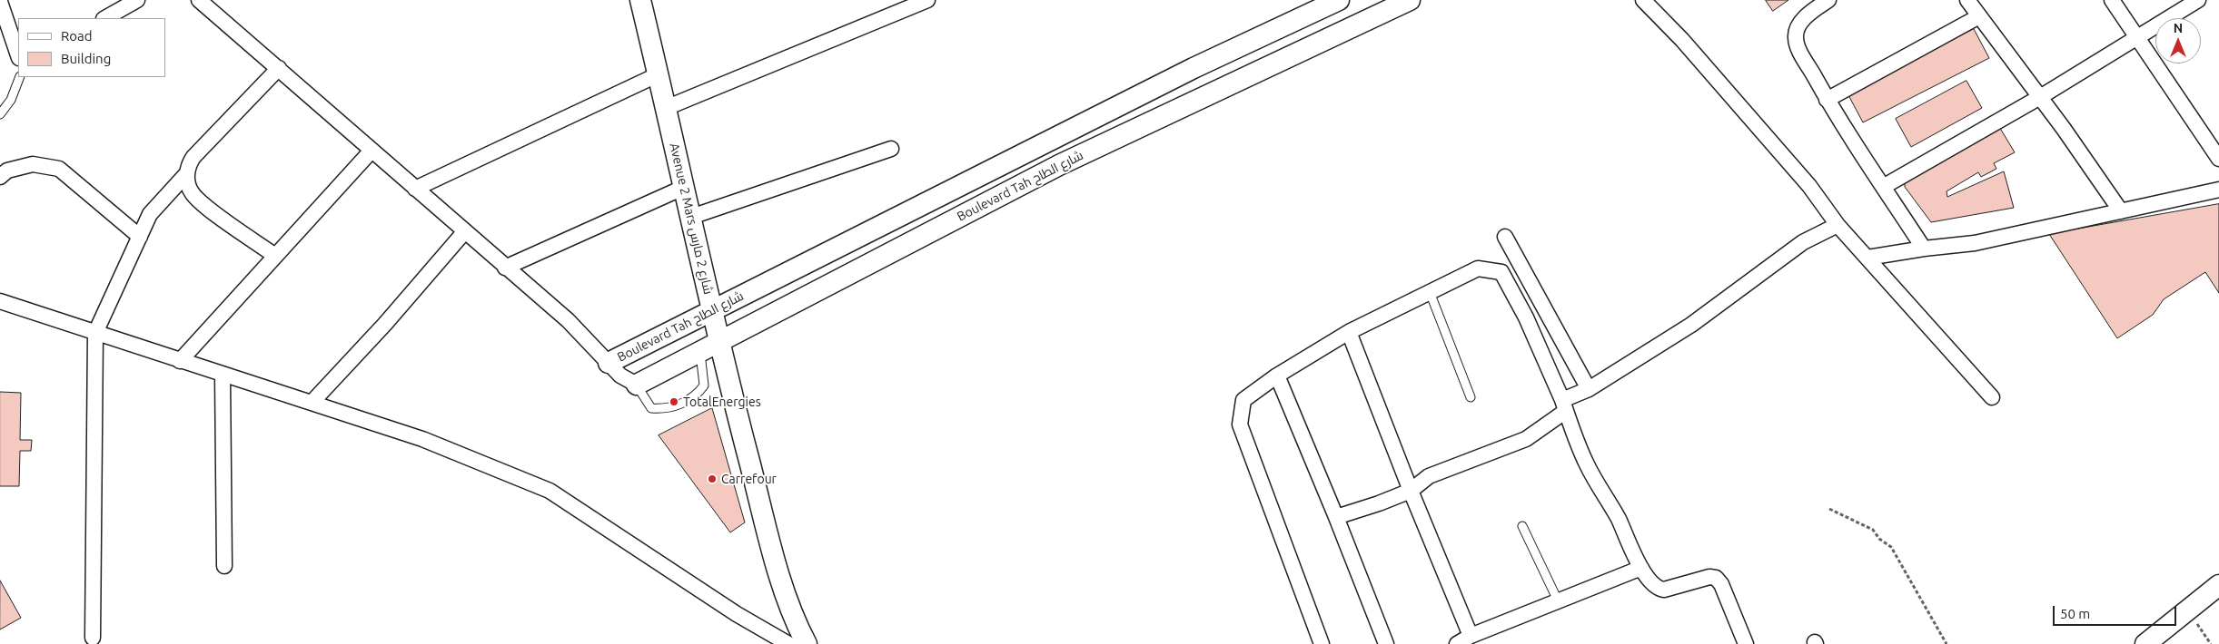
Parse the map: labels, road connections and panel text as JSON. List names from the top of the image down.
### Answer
{
  "streets": {
    "street": ["Boulevard Tah شارع الطاح", "Avenue 2 Mars شارع 2 مارس"]
  },
  "crossings": [
    ["Boulevard Tah شارع الطاح", "Avenue 2 Mars شارع 2 مارس"]
  ],
  "places": ["TotalEnergies", "Carrefour"],
  "legend": ["Road", "Building"],
  "scale_bar": "50 m",
  "north": "top"
}
